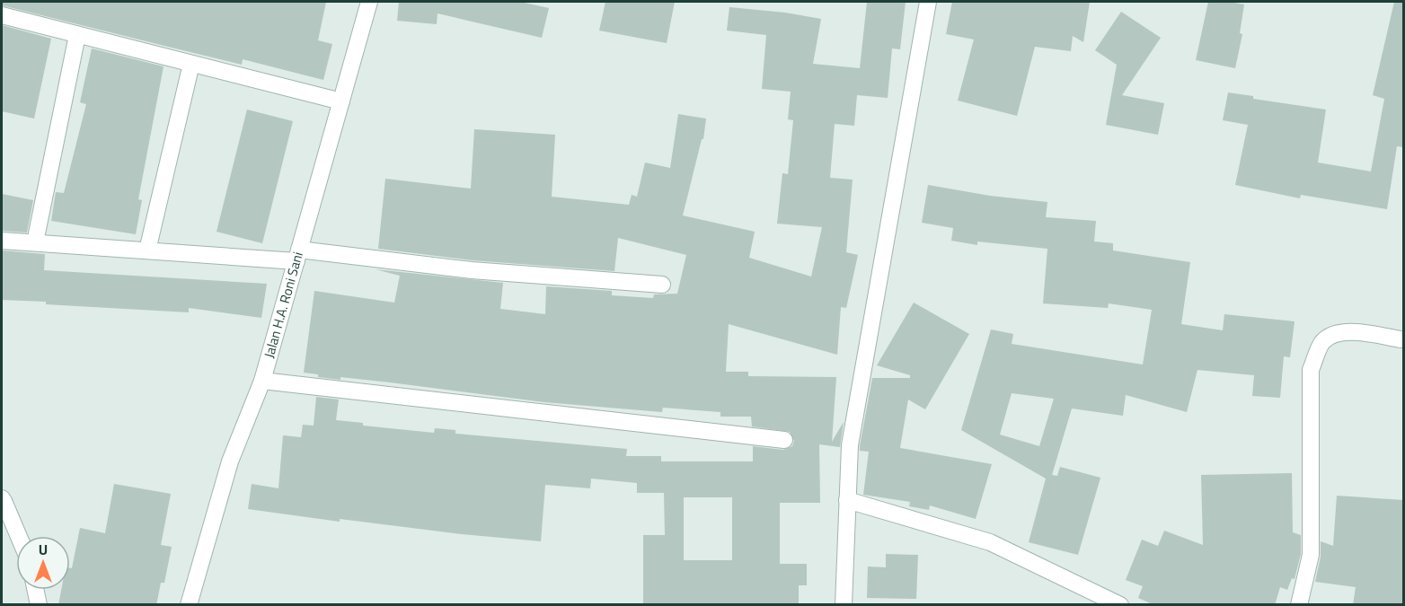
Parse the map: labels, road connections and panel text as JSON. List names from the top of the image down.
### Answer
{
  "streets": {
    "street": ["Jalan H.A. Roni Sani"]
  },
  "north": "top"
}
